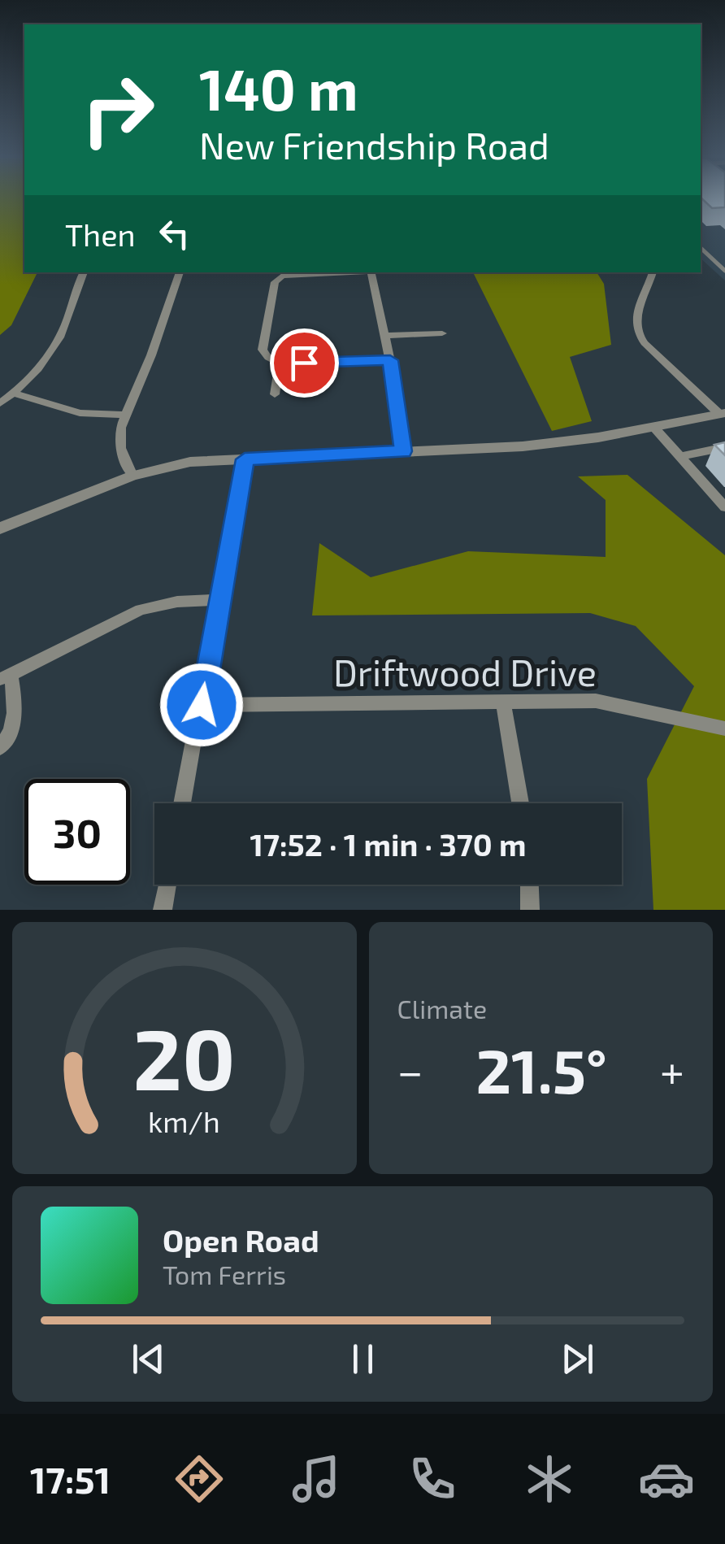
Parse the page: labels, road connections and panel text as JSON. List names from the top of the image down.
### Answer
{
  "streets": {
    "street": ["Driftwood Drive"]
  },
  "page": {
    "turn": ["140 m", "New Friendship Road"],
    "then": "Then",
    "limit": "30",
    "trip": "17:52 · 1 min · 370 m",
    "tile": "Climate",
    "heat": ["−", "21.5°", "+"],
    "song": ["Open Road", "Tom Ferris"],
    "tabs": "17:51",
    "gauge": ["20", "km/h"]
  }
}
